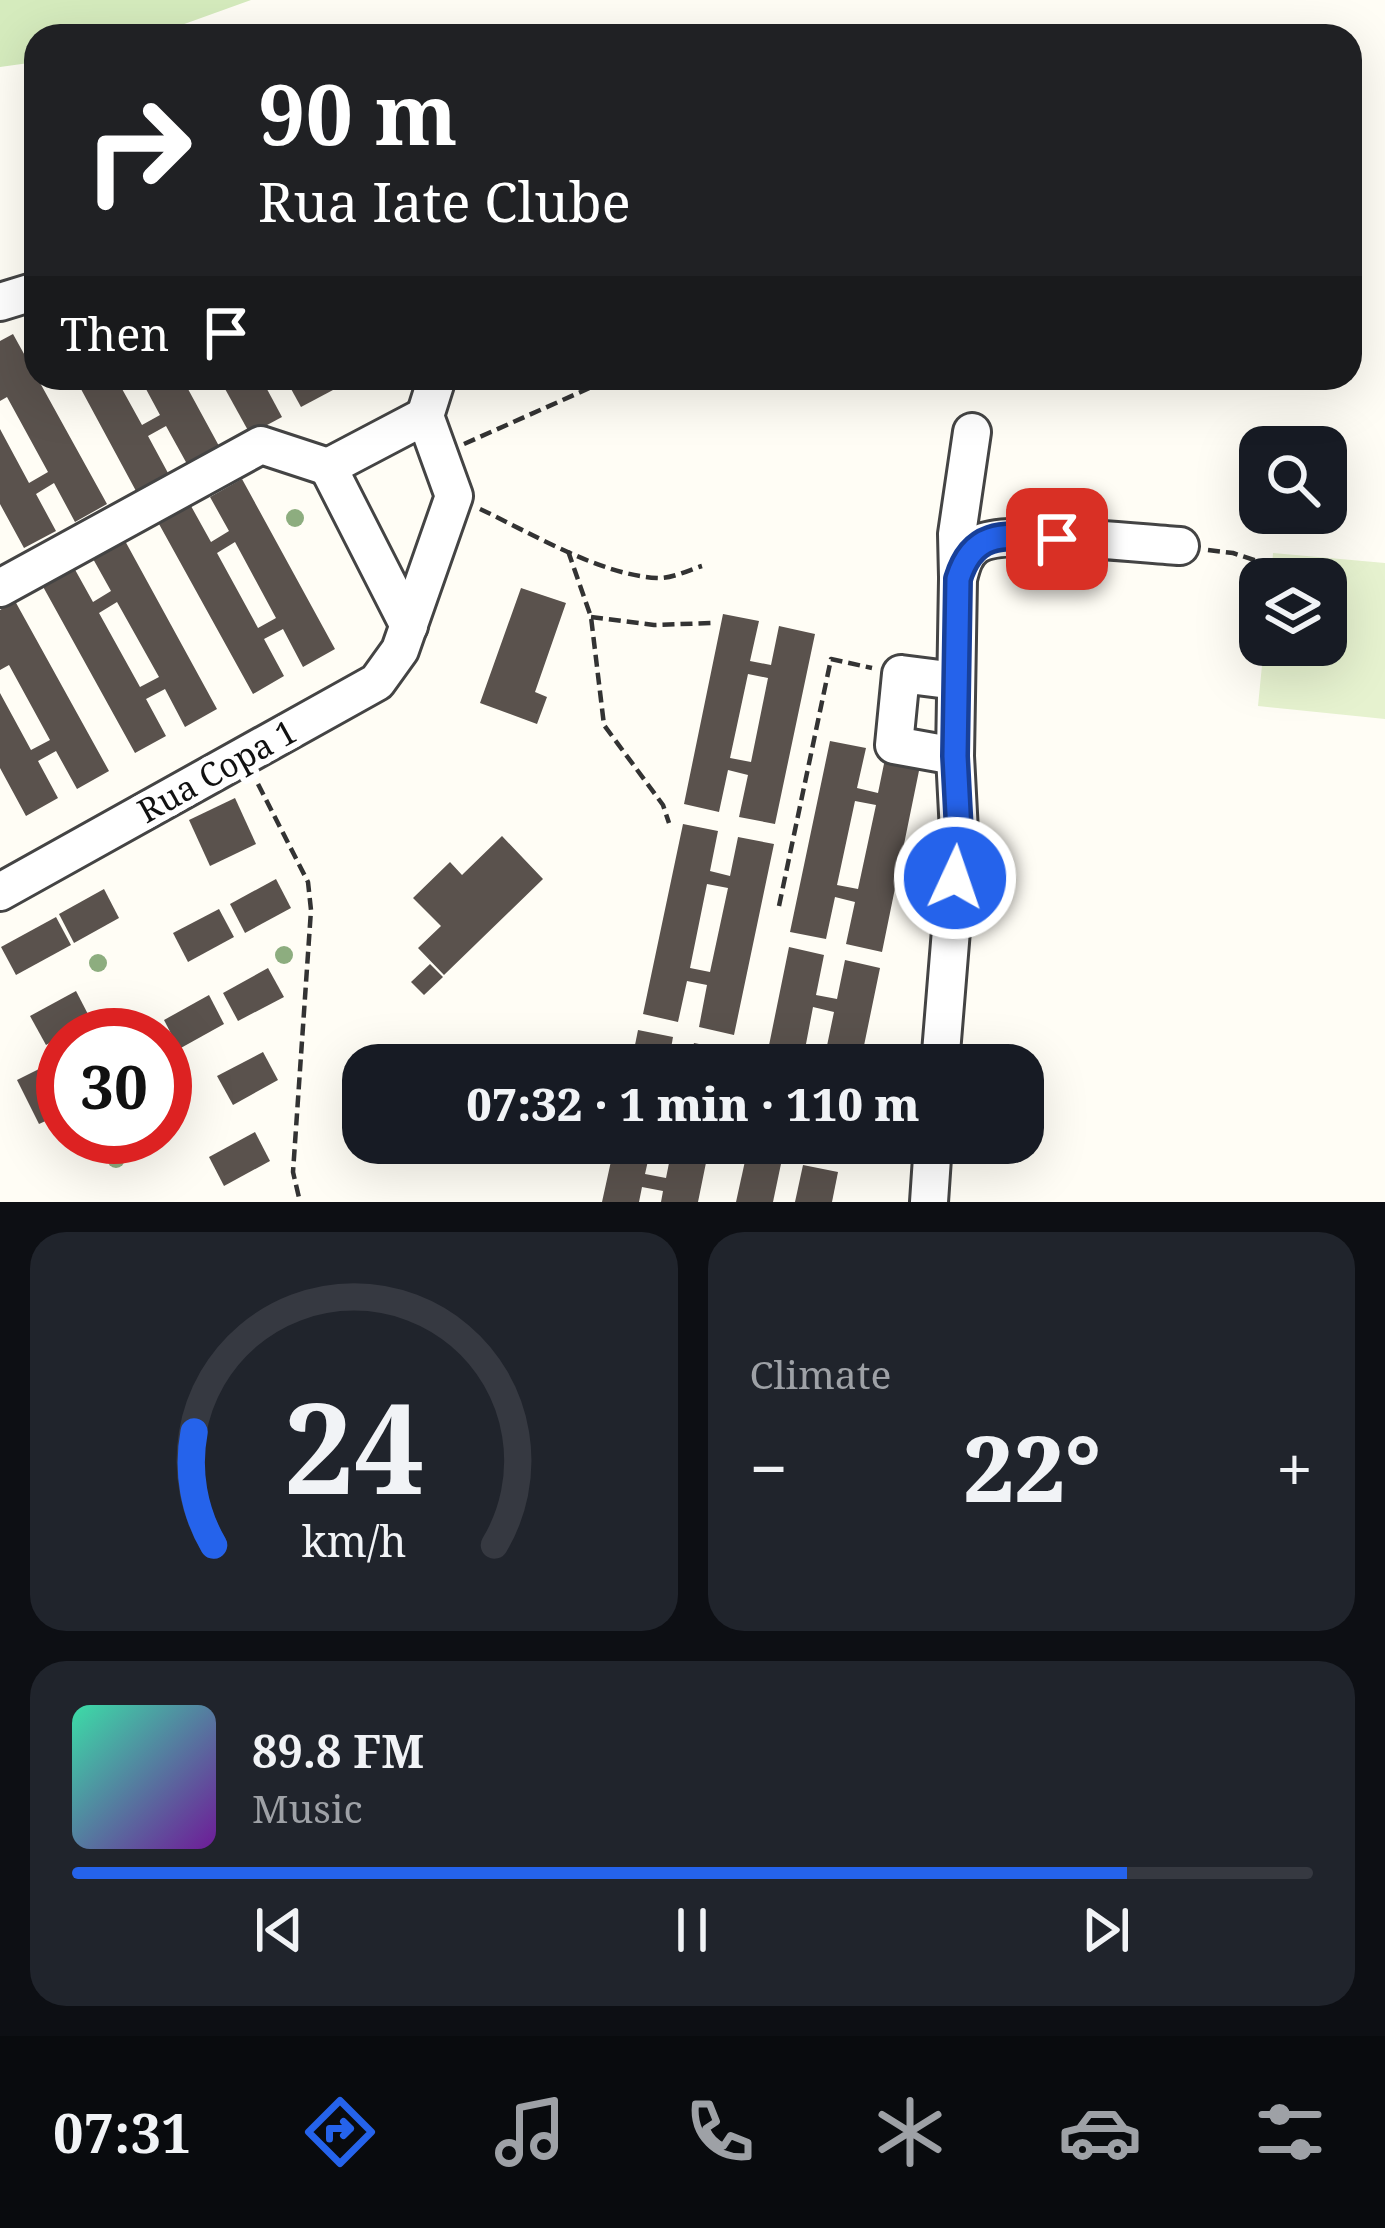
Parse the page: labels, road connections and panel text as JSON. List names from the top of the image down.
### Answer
{
  "streets": {
    "street": ["Rua Copa 1"]
  },
  "page": {
    "turn": ["90 m", "Rua Iate Clube"],
    "then": "Then",
    "limit": "30",
    "trip": "07:32 · 1 min · 110 m",
    "tile": "Climate",
    "heat": ["−", "22°", "+"],
    "song": ["89.8 FM", "Music"],
    "tabs": "07:31",
    "gauge": ["24", "km/h"]
  }
}
